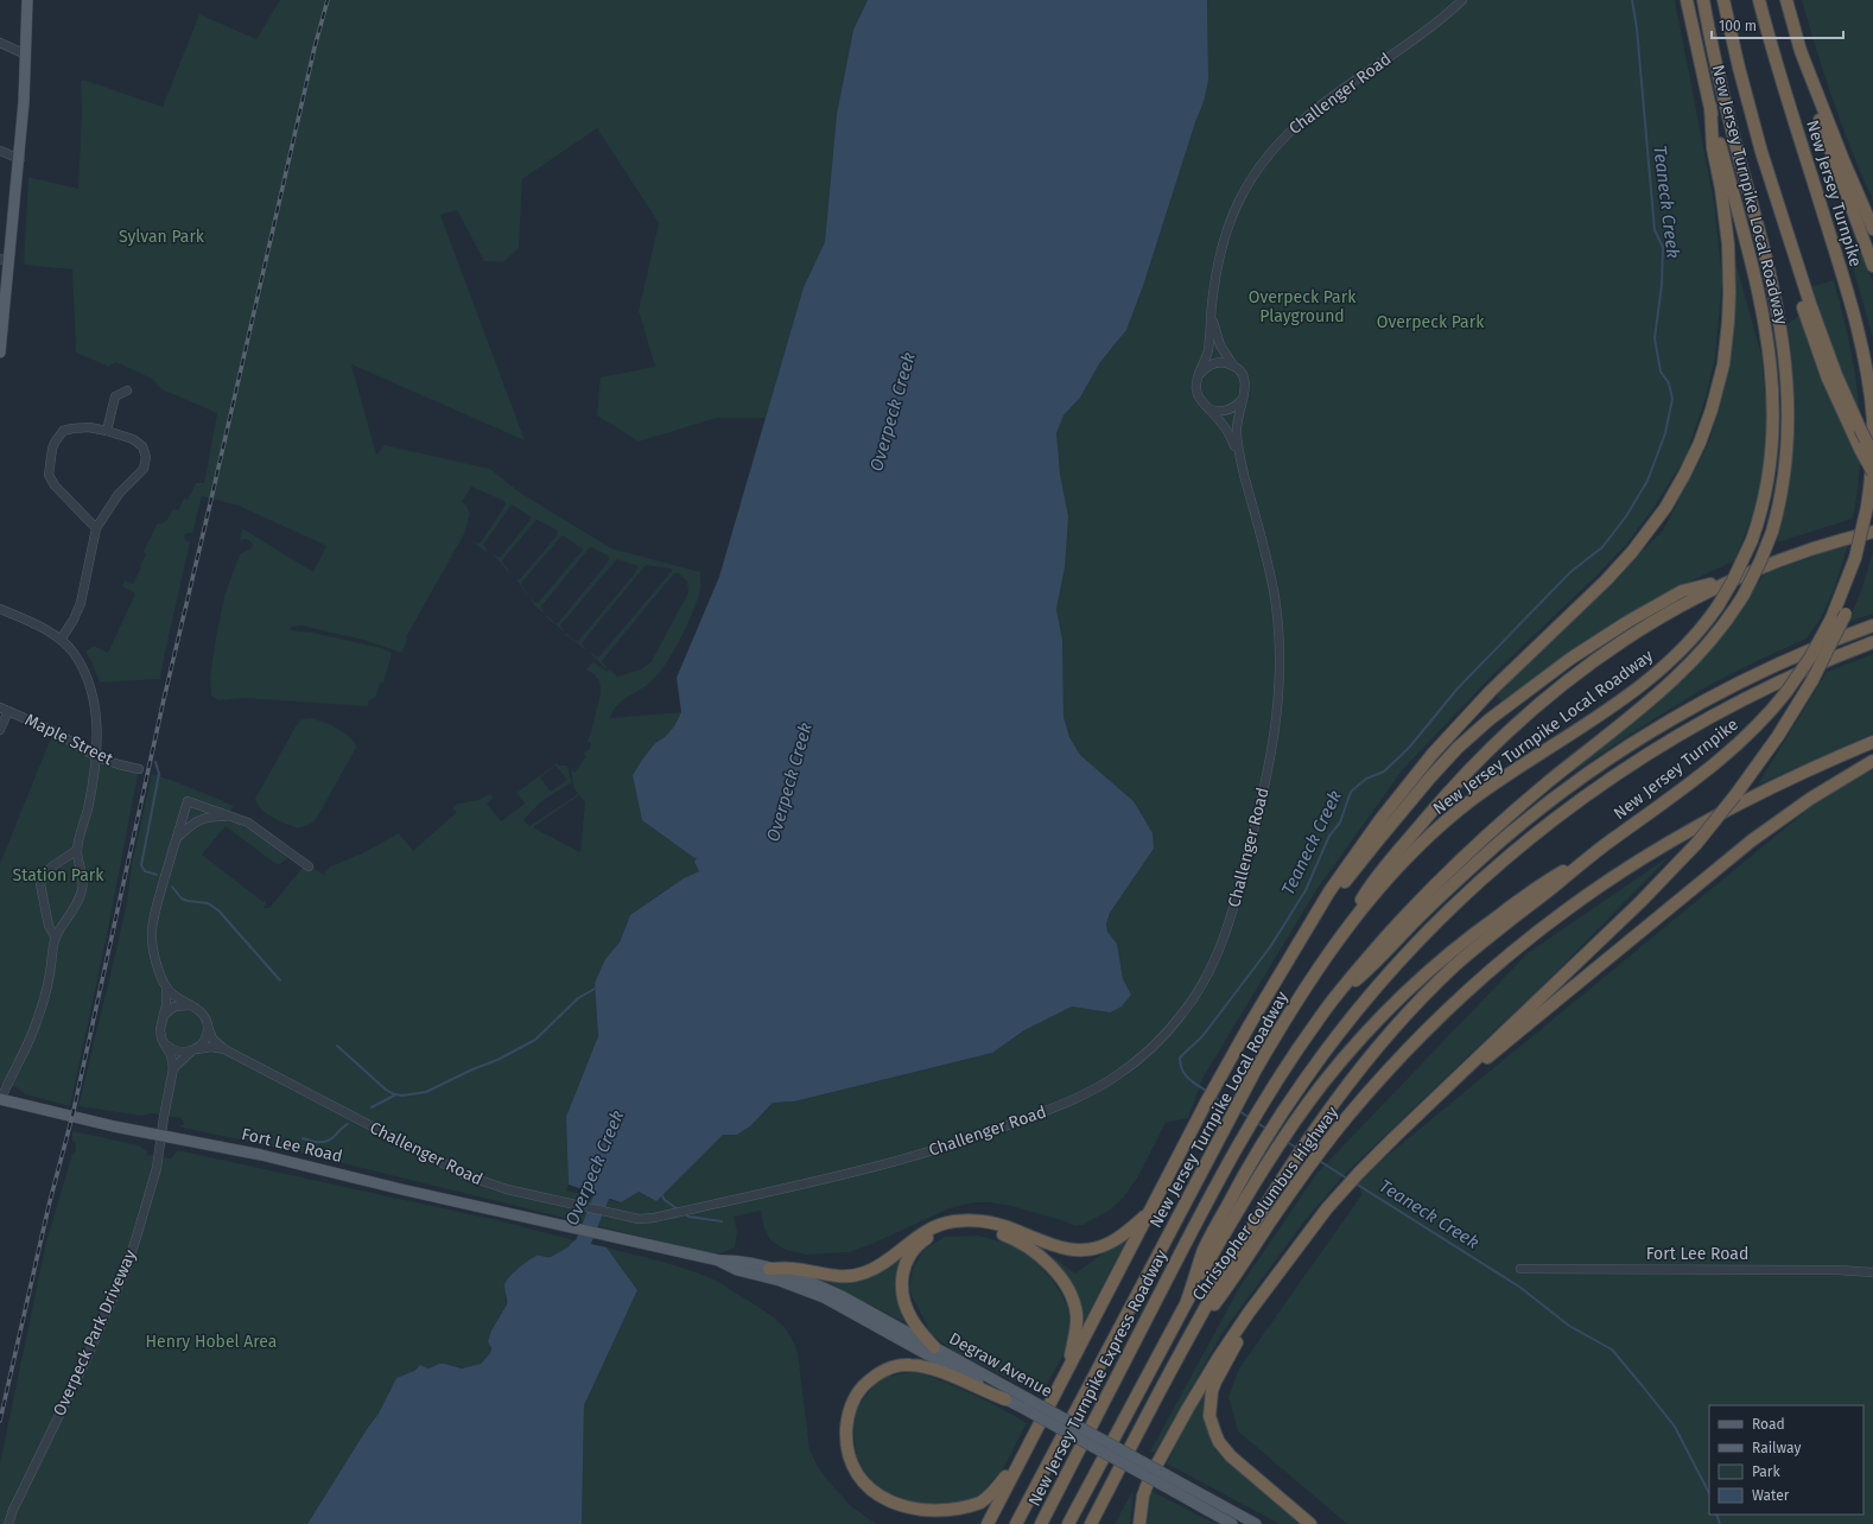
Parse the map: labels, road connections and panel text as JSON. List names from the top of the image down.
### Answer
{
  "streets": {
    "highway": [
      "New Jersey Turnpike",
      "New Jersey Turnpike Local Roadway",
      "Christopher Columbus Highway",
      "New Jersey Turnpike Express Roadway"
    ],
    "main road": ["Fort Lee Road", "Degraw Avenue"],
    "street": ["Challenger Road", "Maple Street", "Overpeck Park Driveway"]
  },
  "crossings": [
    ["Fort Lee Road", "Overpeck Park Driveway"],
    ["Fort Lee Road", "Degraw Avenue"]
  ],
  "water": ["Teaneck Creek", "Overpeck Creek"],
  "parks": [
    "Sylvan Park",
    "Overpeck Park Playground",
    "Overpeck Park",
    "Station Park",
    "Henry Hobel Area"
  ],
  "legend": [
    "Road",
    "Railway",
    "Park",
    "Water"
  ],
  "scale_bar": "100 m"
}
